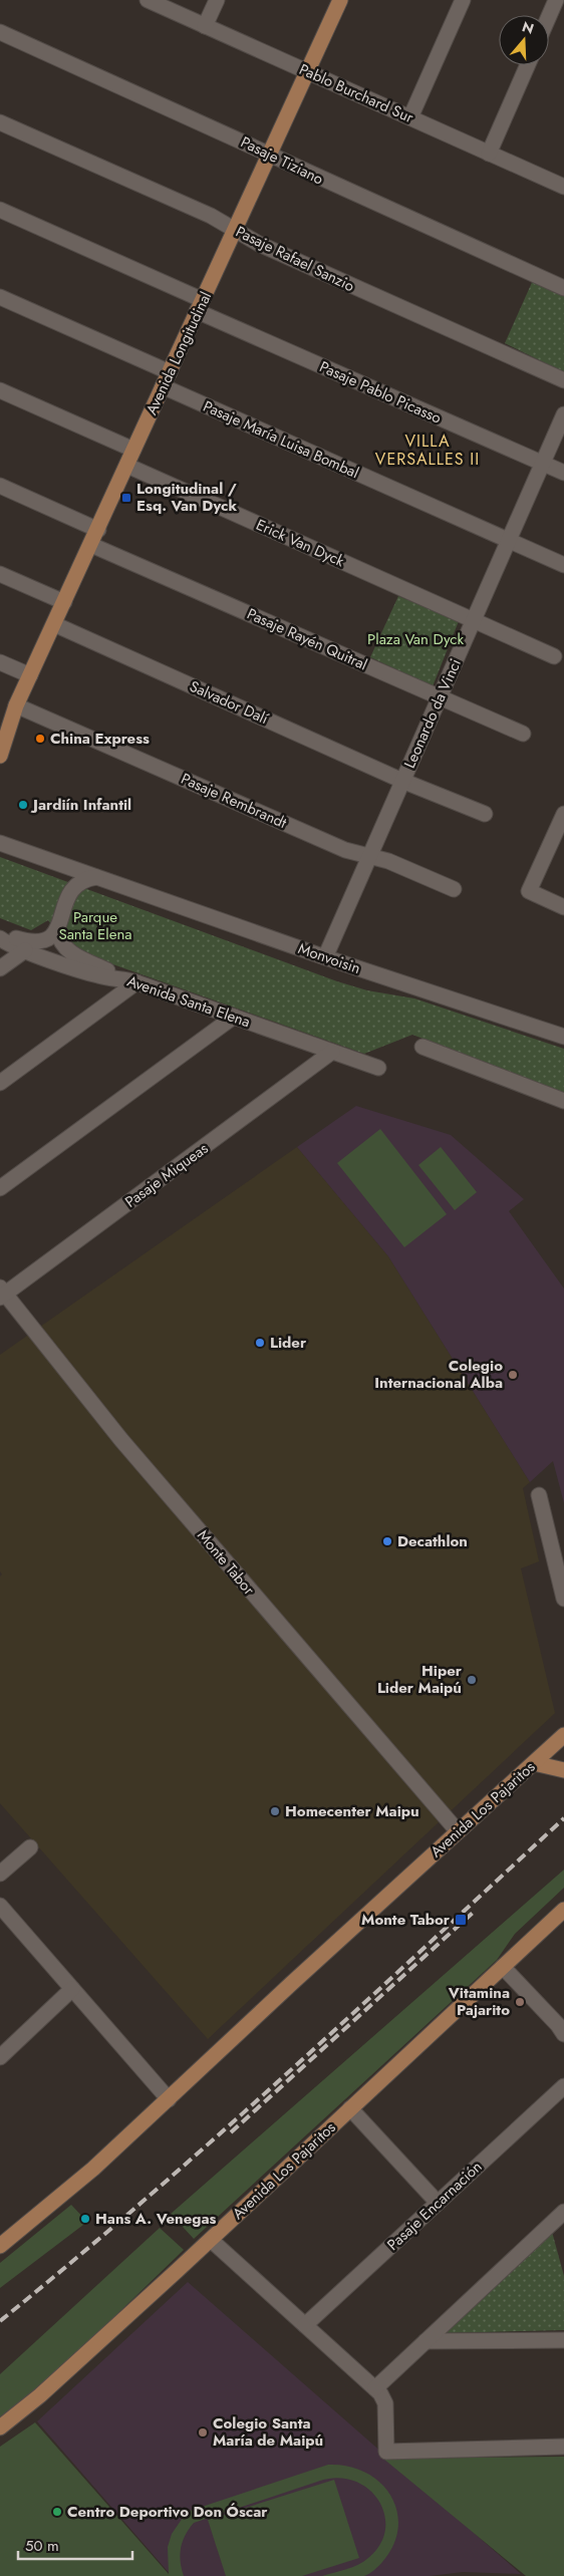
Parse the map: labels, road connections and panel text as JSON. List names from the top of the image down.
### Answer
{
  "streets": {
    "main road": ["Avenida Longitudinal", "Avenida Los Pajaritos"],
    "street": [
      "Pablo Burchard Sur",
      "Pasaje Tiziano",
      "Pasaje Rafael Sanzio",
      "Pasaje Pablo Picasso",
      "Pasaje María Luisa Bombal",
      "Erick Van Dyck",
      "Pasaje Rayén Quitral",
      "Salvador Dalí",
      "Leonardo da Vinci",
      "Pasaje Rembrandt",
      "Monvoisin",
      "Avenida Santa Elena",
      "Pasaje Miqueas",
      "Monte Tabor",
      "Pasaje Encarnación"
    ]
  },
  "crossings": [
    ["Pablo Burchard Sur", "Avenida Longitudinal"],
    ["Pasaje Tiziano", "Avenida Longitudinal"],
    ["Pasaje Rafael Sanzio", "Avenida Longitudinal"],
    ["Avenida Longitudinal", "Pasaje Pablo Picasso"],
    ["Avenida Longitudinal", "Pasaje María Luisa Bombal"],
    ["Avenida Longitudinal", "Erick Van Dyck"],
    ["Avenida Longitudinal", "Pasaje Rayén Quitral"],
    ["Avenida Longitudinal", "Salvador Dalí"],
    ["Avenida Longitudinal", "Pasaje Rembrandt"],
    ["Pasaje Pablo Picasso", "Leonardo da Vinci"],
    ["Pasaje María Luisa Bombal", "Leonardo da Vinci"],
    ["Erick Van Dyck", "Leonardo da Vinci"],
    ["Pasaje Rayén Quitral", "Leonardo da Vinci"],
    ["Salvador Dalí", "Leonardo da Vinci"],
    ["Leonardo da Vinci", "Pasaje Rembrandt"],
    ["Leonardo da Vinci", "Monvoisin"],
    ["Avenida Santa Elena", "Pasaje Miqueas"],
    ["Pasaje Miqueas", "Monte Tabor"],
    ["Monte Tabor", "Avenida Los Pajaritos"]
  ],
  "districts": ["VILLA VERSALLES II"],
  "parks": ["Plaza Van Dyck", "Parque Santa Elena"],
  "places": {
    "transit": ["Longitudinal / Esq. Van Dyck", "Monte Tabor"],
    "other": [
      "China Express",
      "Jardiín Infantil",
      "Lider",
      "Colegio Internacional Alba",
      "Decathlon",
      "Hiper Lider Maipú",
      "Homecenter Maipu",
      "Vitamina Pajarito",
      "Hans A. Venegas",
      "Colegio Santa María de Maipú",
      "Centro Deportivo Don Óscar"
    ]
  },
  "scale_bar": "50 m",
  "north": "top"
}
